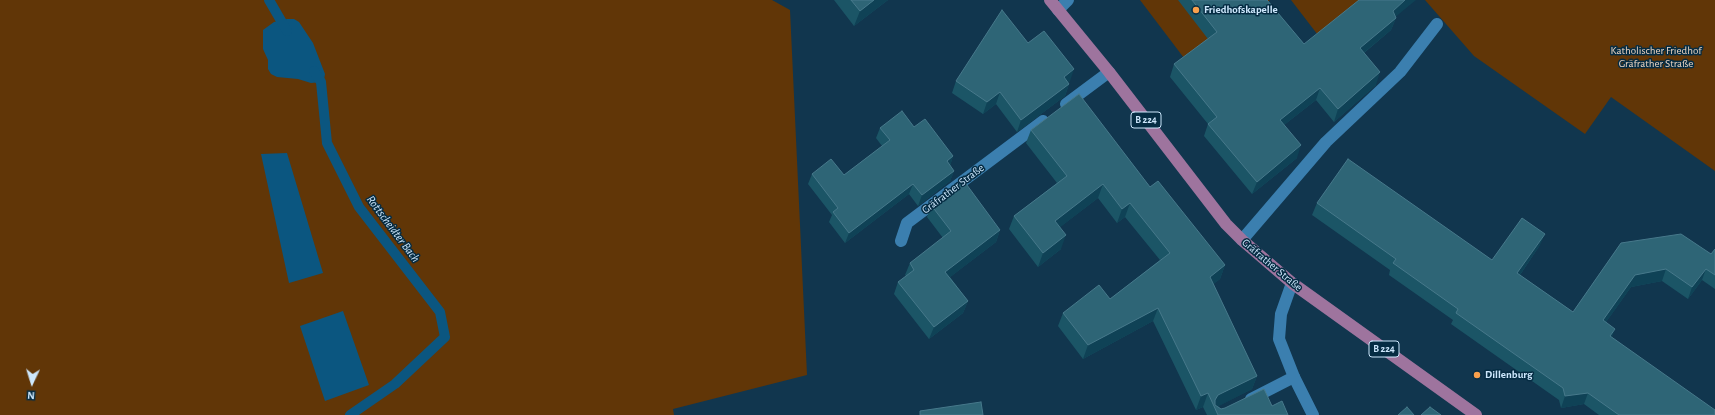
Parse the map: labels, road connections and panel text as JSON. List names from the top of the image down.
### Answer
{
  "streets": {
    "main road": ["B 224", "Gräfrather Straße"]
  },
  "water": ["Rottscheidter Bach"],
  "parks": ["Katholischer Friedhof Gräfrather Straße"],
  "places": ["Friedhofskapelle", "Dillenburg"],
  "north": "bottom"
}
